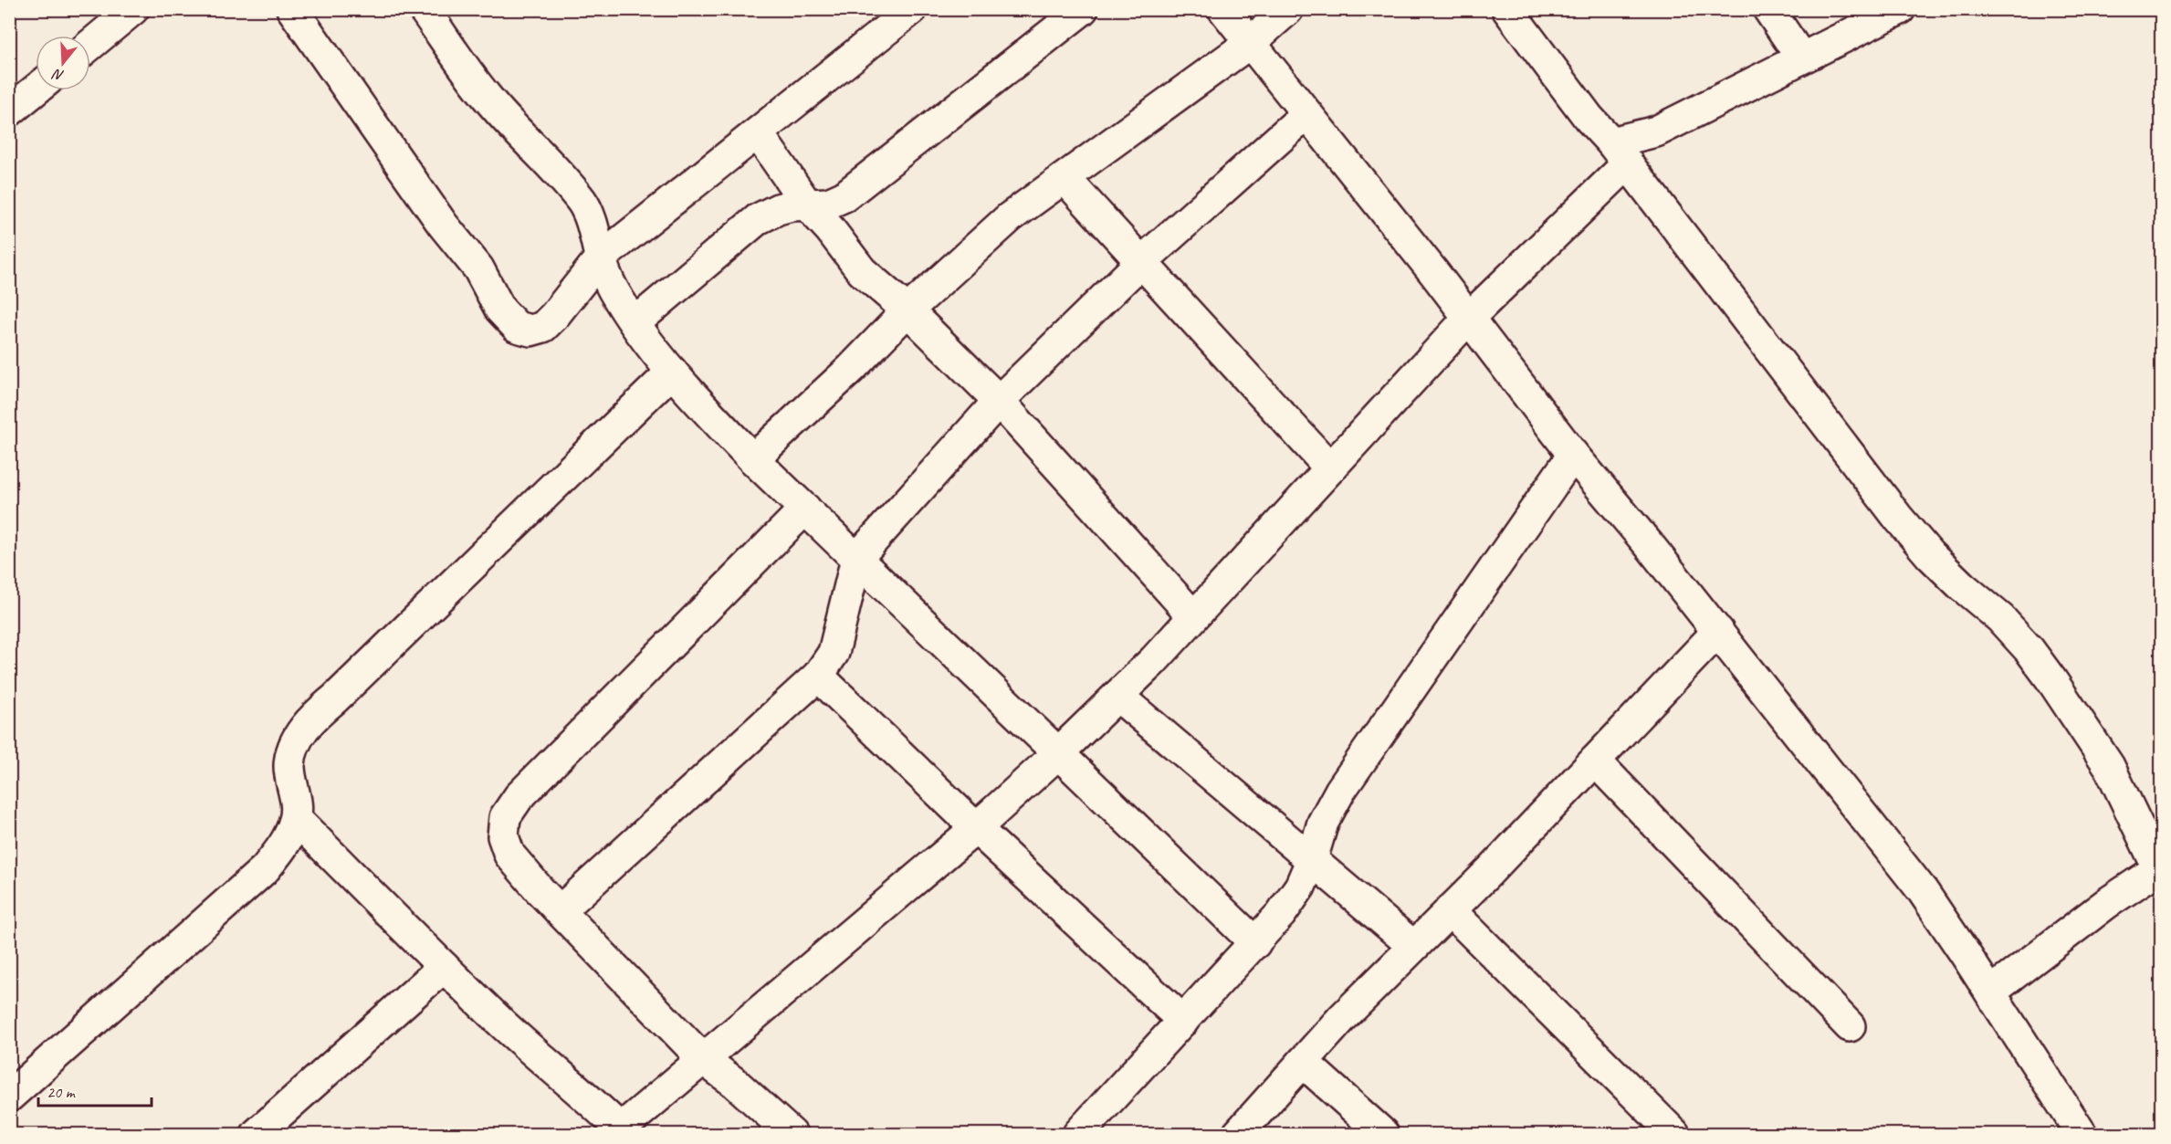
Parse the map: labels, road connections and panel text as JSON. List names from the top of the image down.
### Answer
{
  "scale_bar": "20 m",
  "north": "bottom"
}
